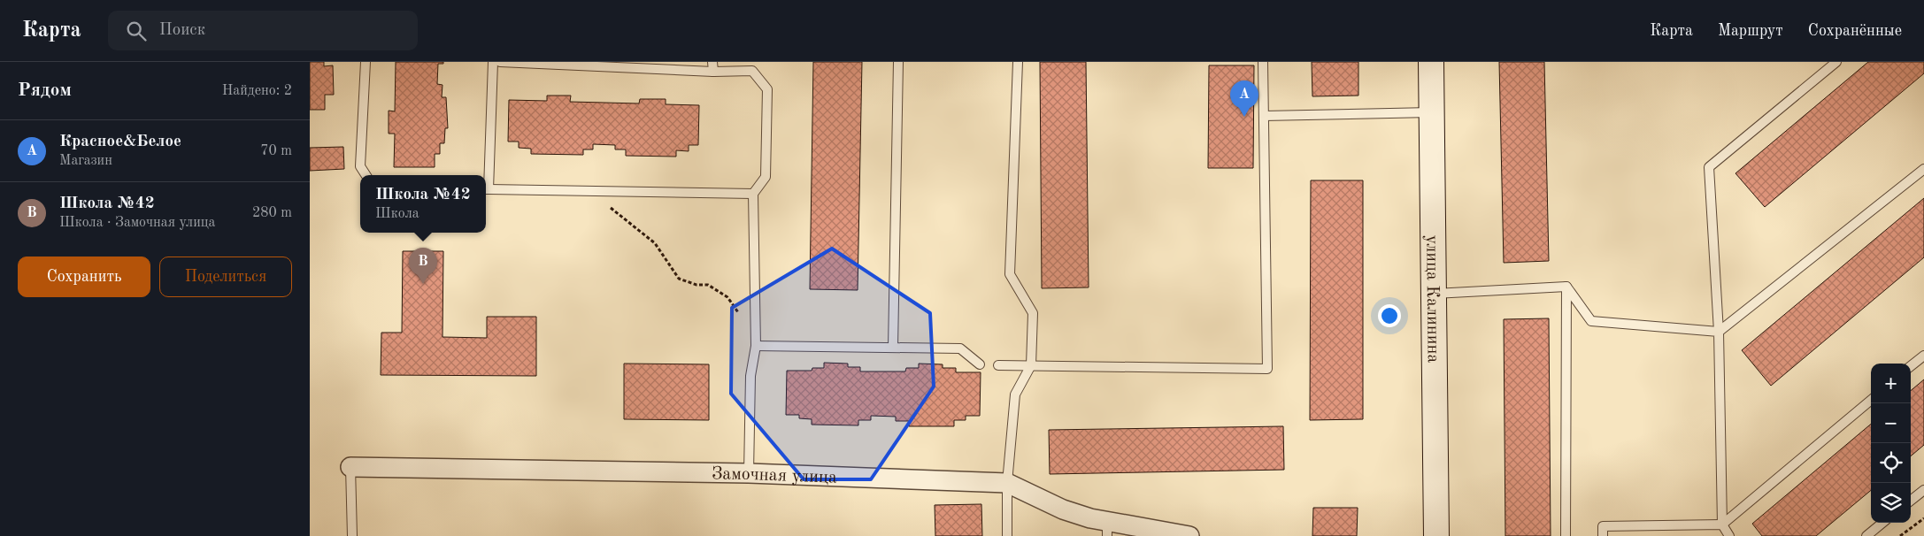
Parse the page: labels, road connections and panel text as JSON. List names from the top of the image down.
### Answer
{
  "streets": {
    "street": ["улица Калинина", "Замочная улица"]
  },
  "page": {
    "header": "Карта",
    "search": "Поиск",
    "nav": ["Карта", "Маршрут", "Сохранённые"],
    "heading": ["Рядом", "Найдено: 2"],
    "pins": ["A", "B"],
    "list": [
      {
        "mark": "A",
        "name": "Красное&Белое",
        "note": "Магазин",
        "value": "70 m"
      },
      {
        "mark": "B",
        "name": "Школа №42",
        "note": "Школа · Замочная улица",
        "value": "280 m"
      }
    ],
    "popup": ["Школа №42", "Школа"],
    "buttons": ["Сохранить", "Поделиться"],
    "map_buttons": ["+", "−"]
  }
}
